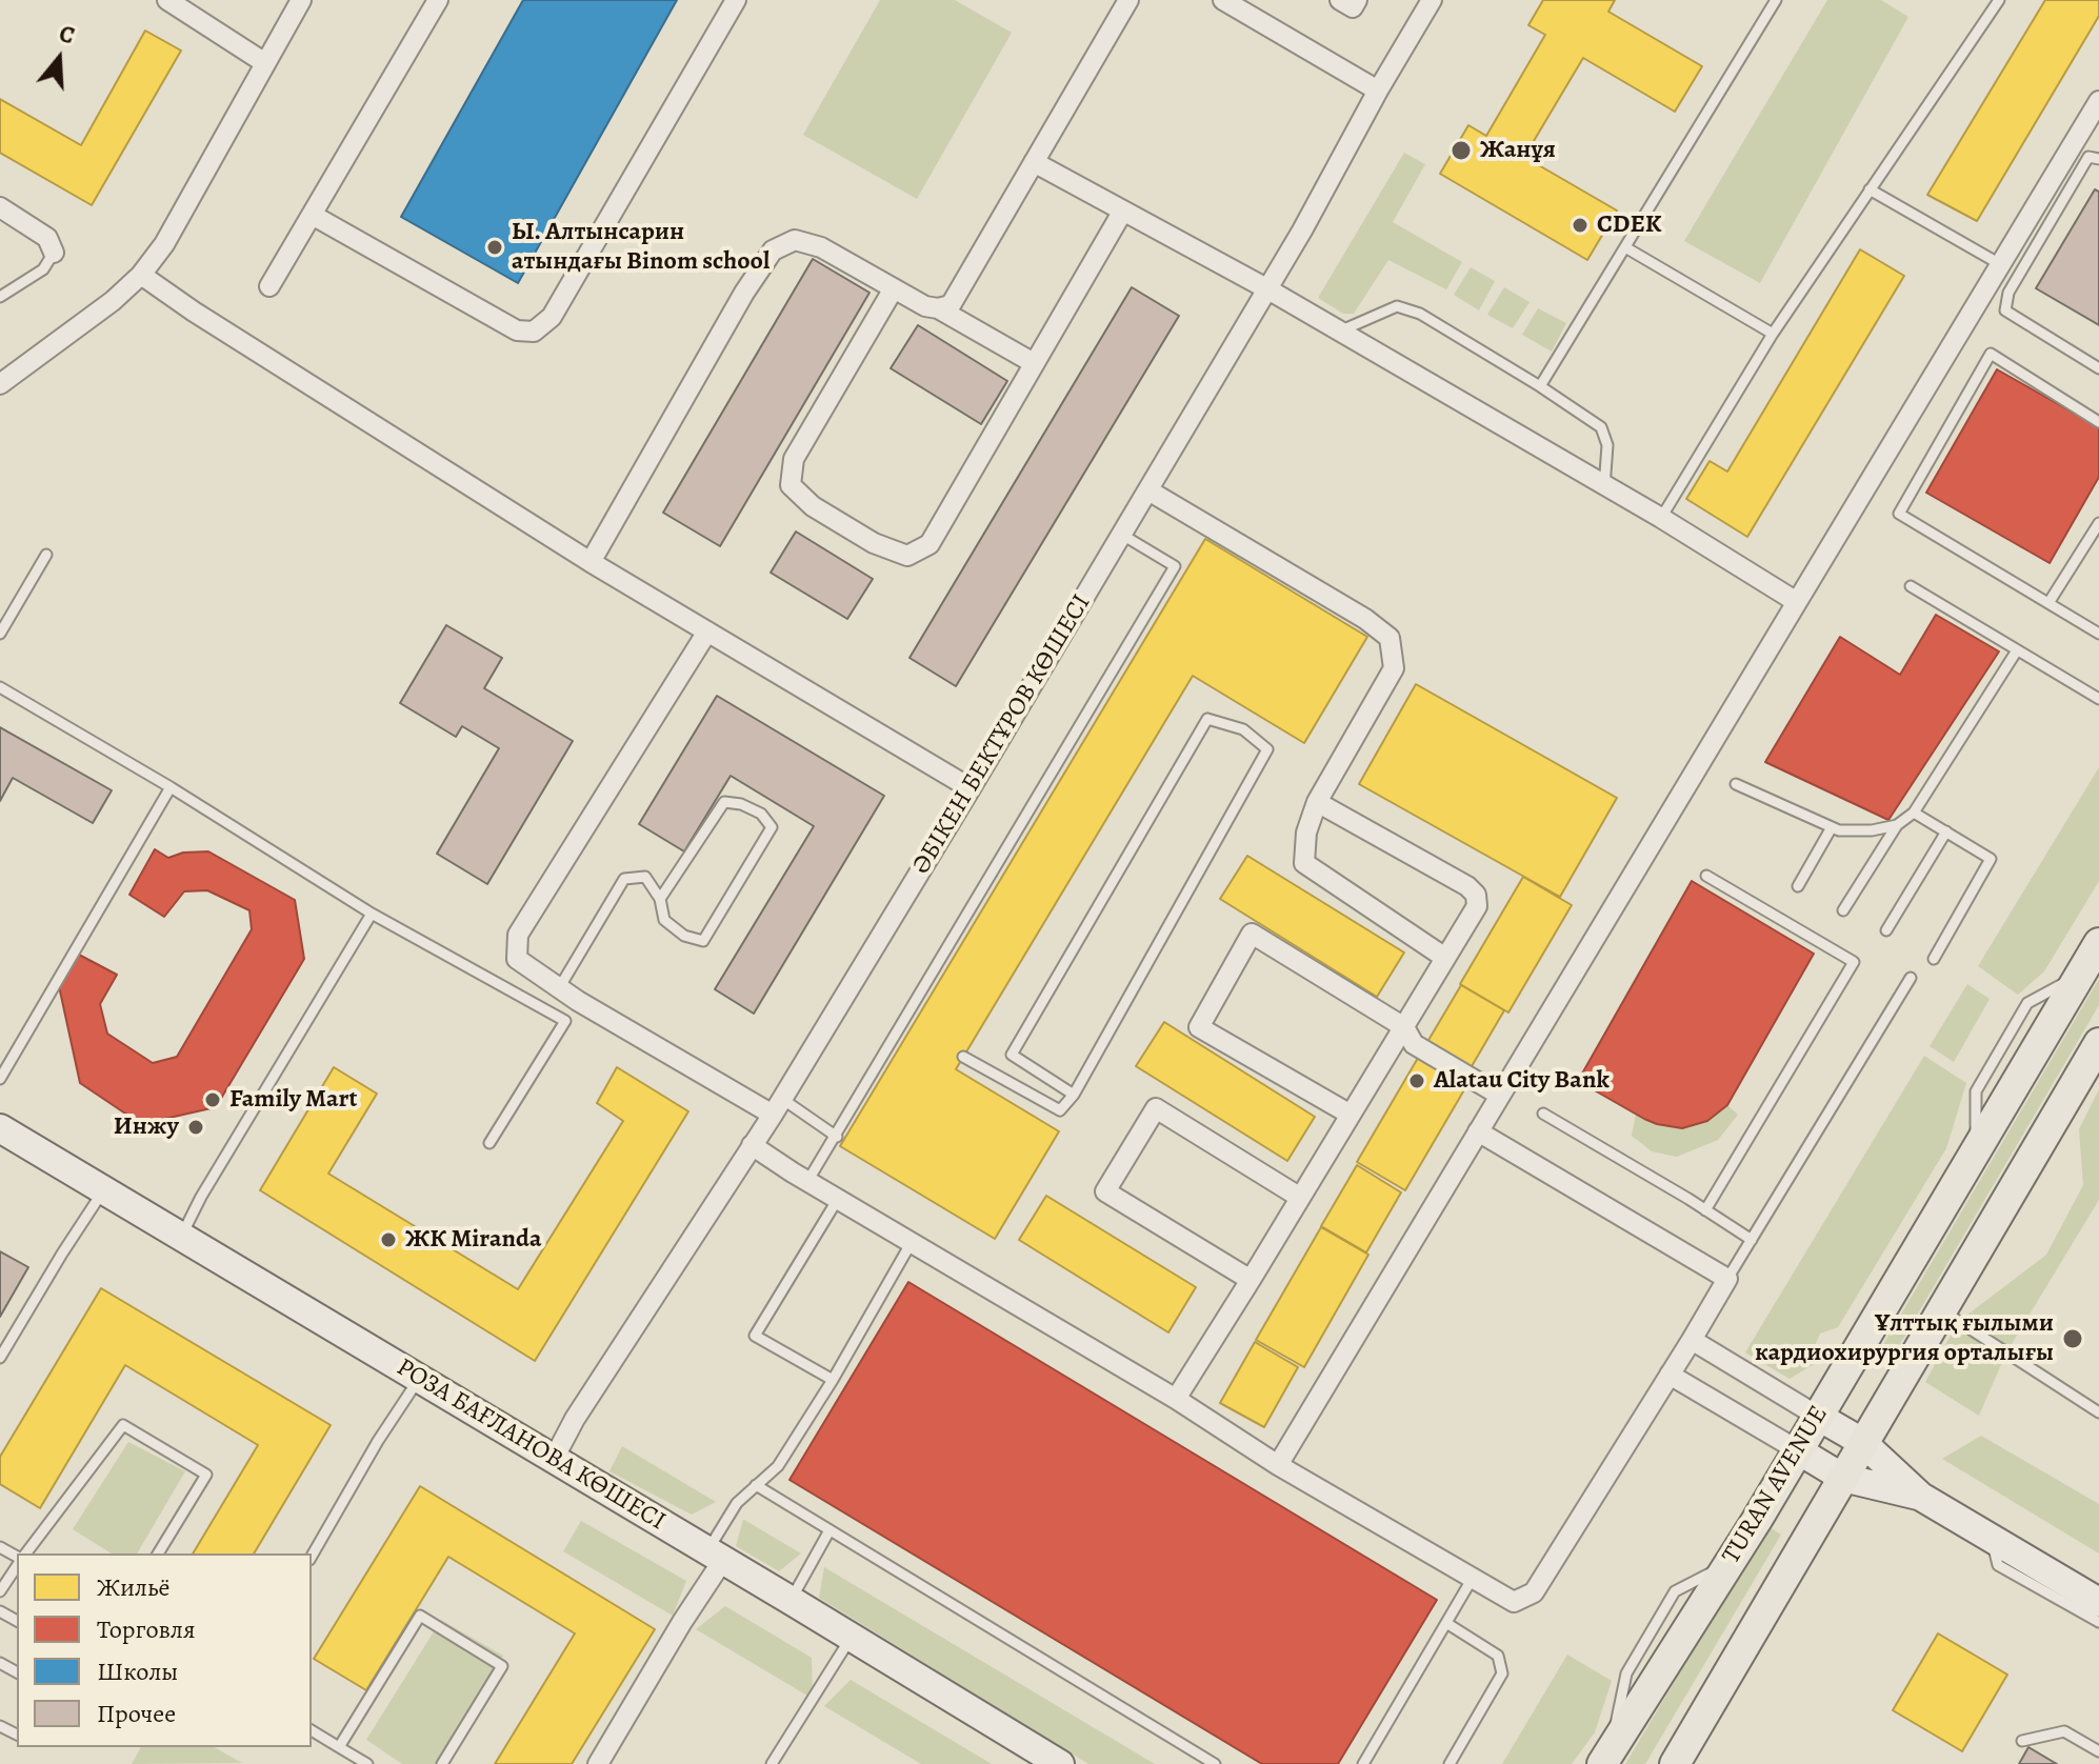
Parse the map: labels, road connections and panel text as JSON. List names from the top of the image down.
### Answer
{
  "streets": {
    "main road": ["TURAN AVENUE"],
    "street": ["ӘБІКЕН БЕКТҰРОВ КӨШЕСІ", "РОЗА БАҒЛАНОВА КӨШЕСІ"]
  },
  "crossings": [
    ["ӘБІКЕН БЕКТҰРОВ КӨШЕСІ", "РОЗА БАҒЛАНОВА КӨШЕСІ"]
  ],
  "places": [
    "Жанұя",
    "CDEK",
    "Ы. Алтынсарин атындағы Binom school",
    "Alatau City Bank",
    "Family Mart",
    "Инжу",
    "ЖК Miranda",
    "Ұлттық ғылыми кардиохирургия орталығы"
  ],
  "legend": [
    "Жильё",
    "Торговля",
    "Школы",
    "Прочее"
  ],
  "north": "top"
}
